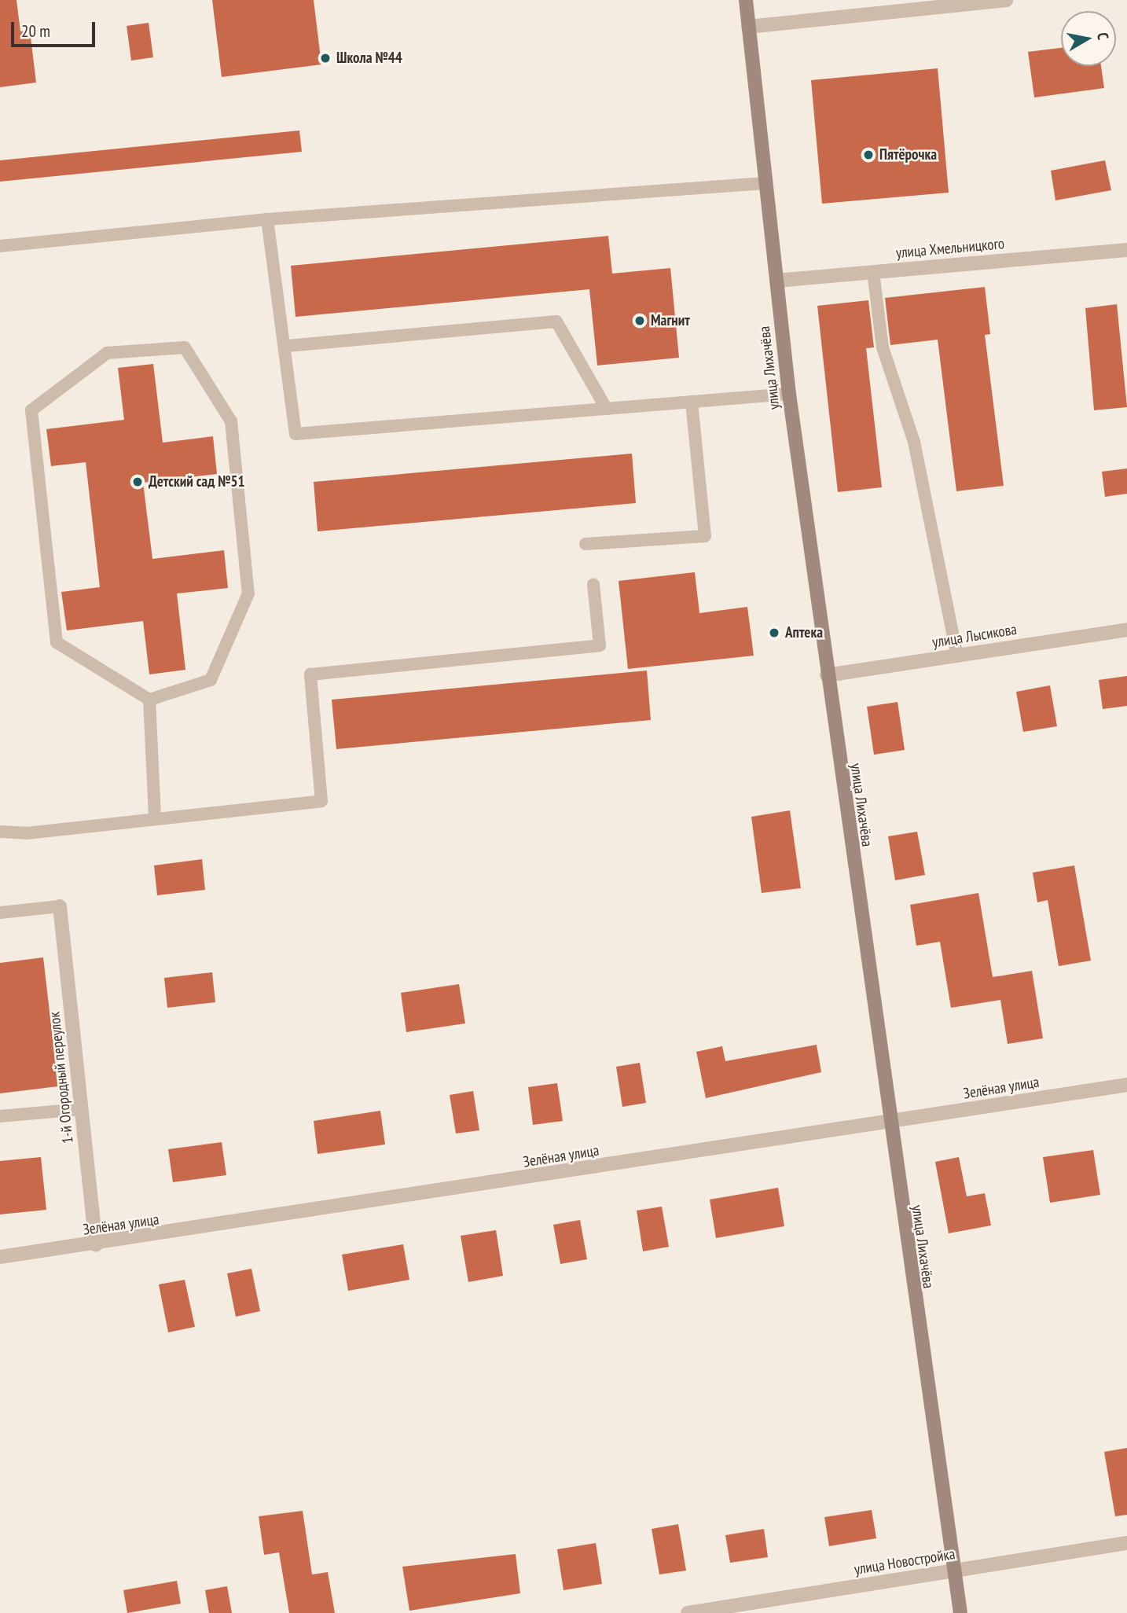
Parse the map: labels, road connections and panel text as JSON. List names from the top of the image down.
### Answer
{
  "streets": {
    "main road": ["улица Лихачёва"],
    "street": [
      "улица Хмельницкого",
      "улица Лысикова",
      "1-й Огородный переулок",
      "Зелёная улица",
      "улица Новостройка"
    ]
  },
  "crossings": [
    ["улица Хмельницкого", "улица Лихачёва"],
    ["улица Лихачёва", "улица Лысикова"],
    ["улица Лихачёва", "Зелёная улица"],
    ["улица Лихачёва", "улица Новостройка"],
    ["1-й Огородный переулок", "Зелёная улица"]
  ],
  "places": [
    "Школа №44",
    "Пятёрочка",
    "Магнит",
    "Детский сад №51",
    "Аптека"
  ],
  "scale_bar": "20 m",
  "north": "right"
}
